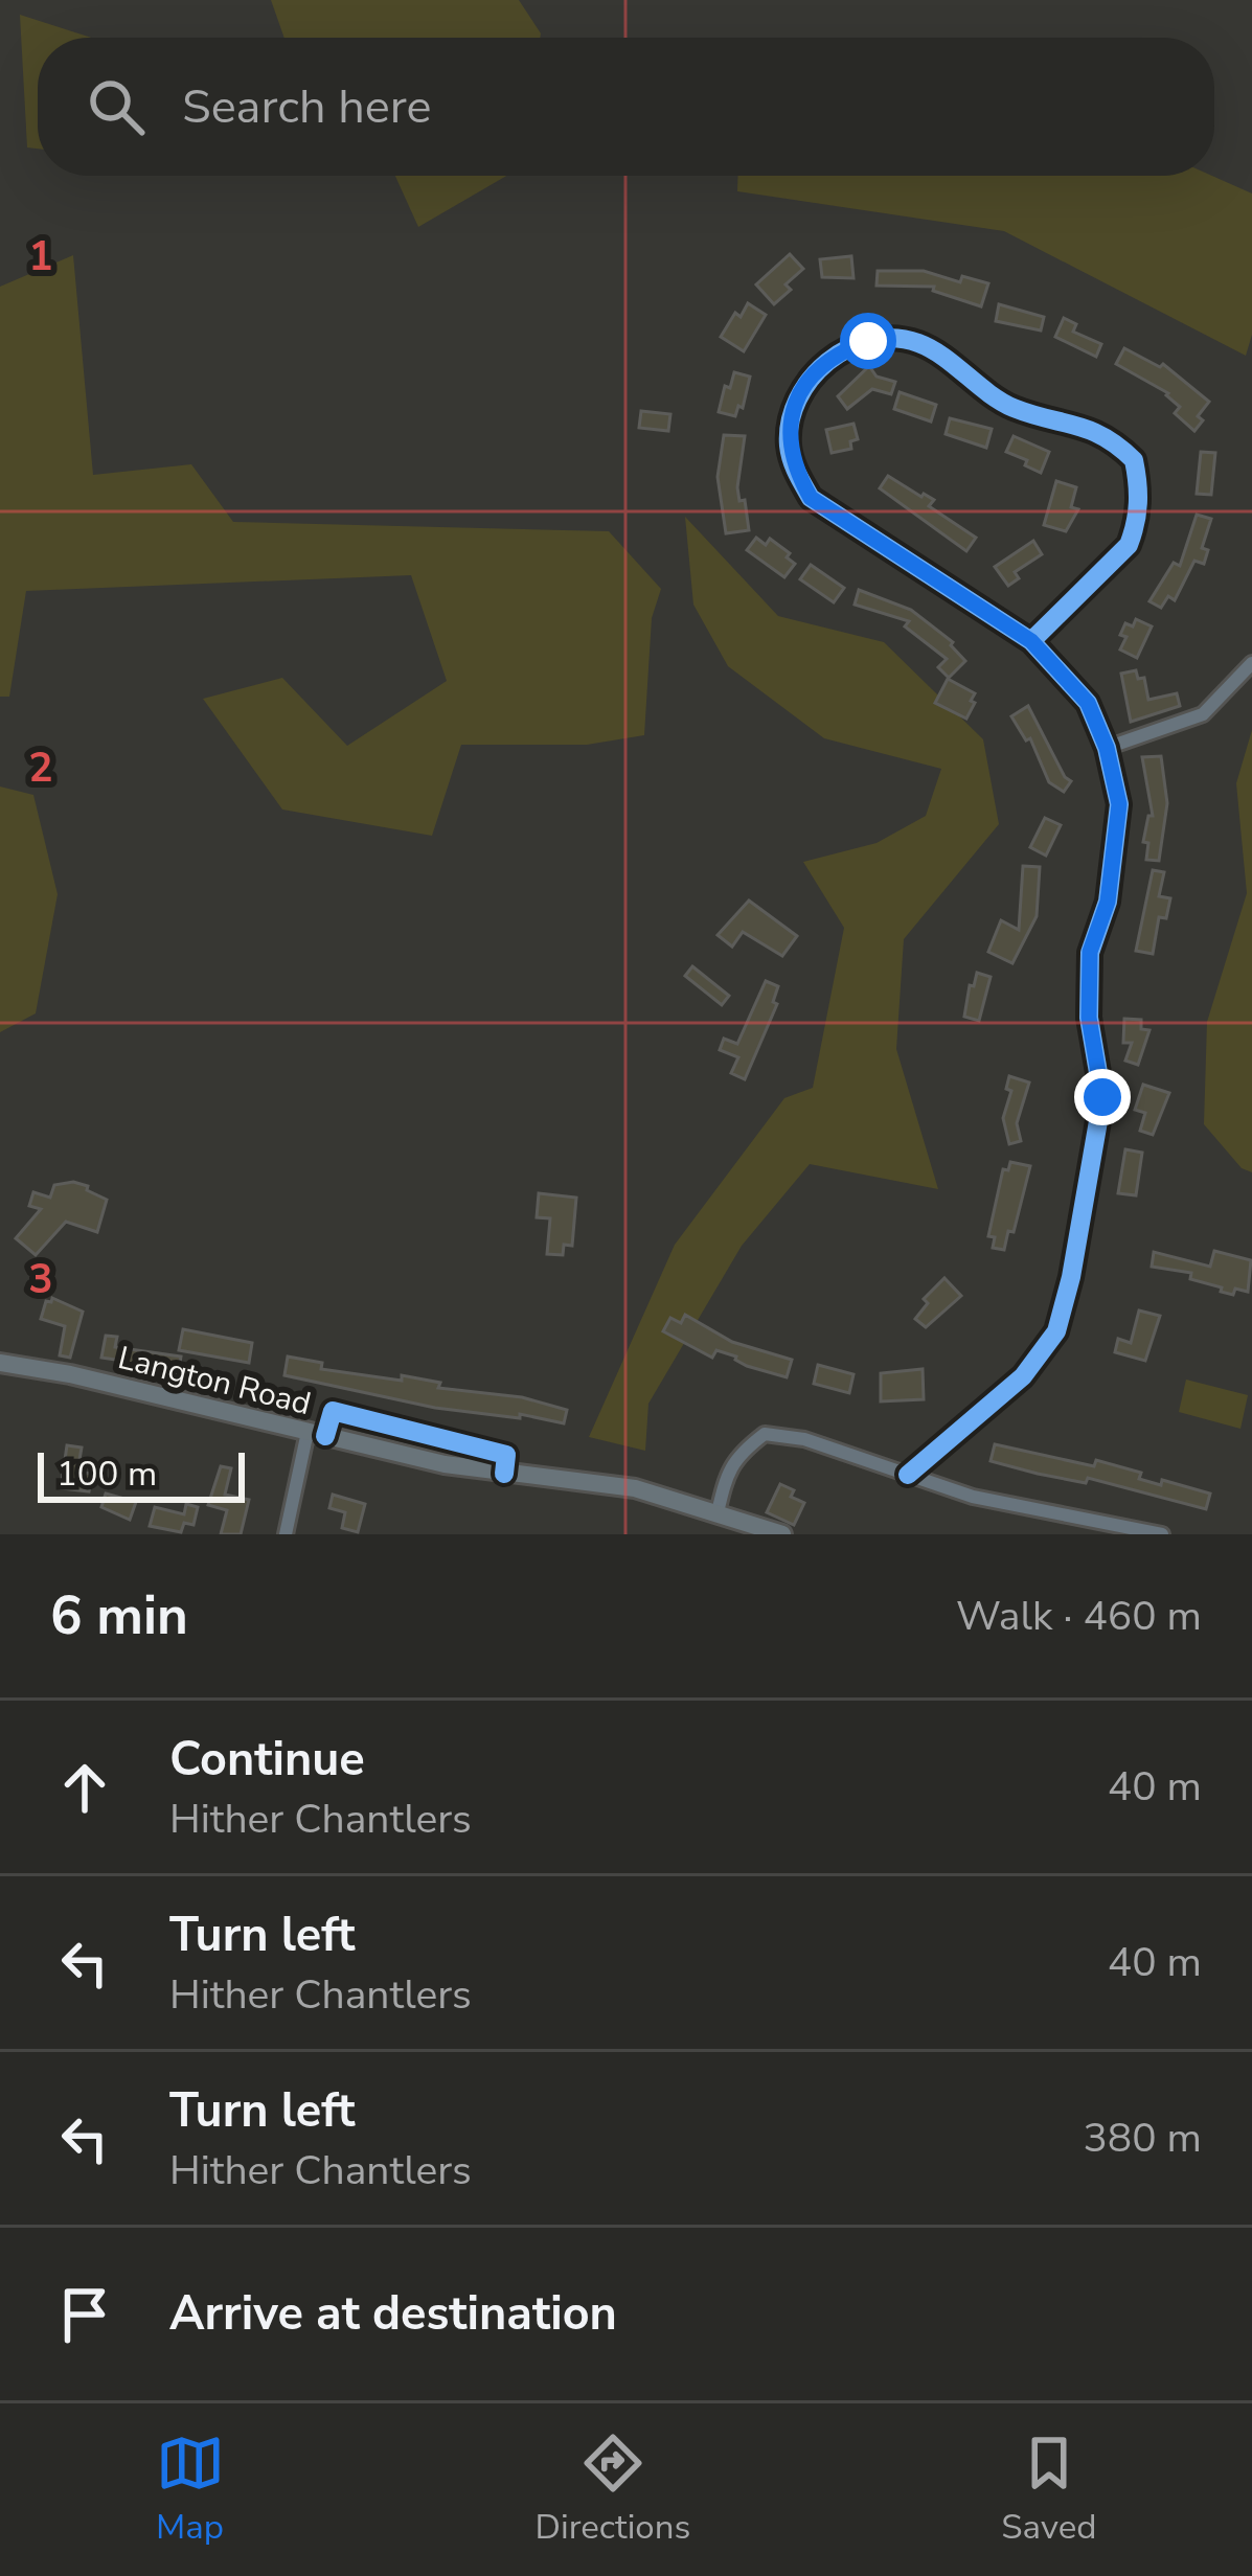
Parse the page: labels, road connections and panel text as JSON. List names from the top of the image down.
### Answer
{
  "streets": {
    "main road": ["Langton Road"]
  },
  "scale_bar": "100 m",
  "page": {
    "search": "Search here",
    "scale": "100 m",
    "heading": ["6 min", "Walk · 460 m"],
    "list": [
      ["Continue", "Hither Chantlers", "40 m"],
      ["Turn left", "Hither Chantlers", "40 m"],
      ["Turn left", "Hither Chantlers", "380 m"],
      "Arrive at destination"
    ],
    "nav": ["Map", "Directions", "Saved"]
  },
  "grid": {
    "rows": ["1", "2", "3"]
  }
}
